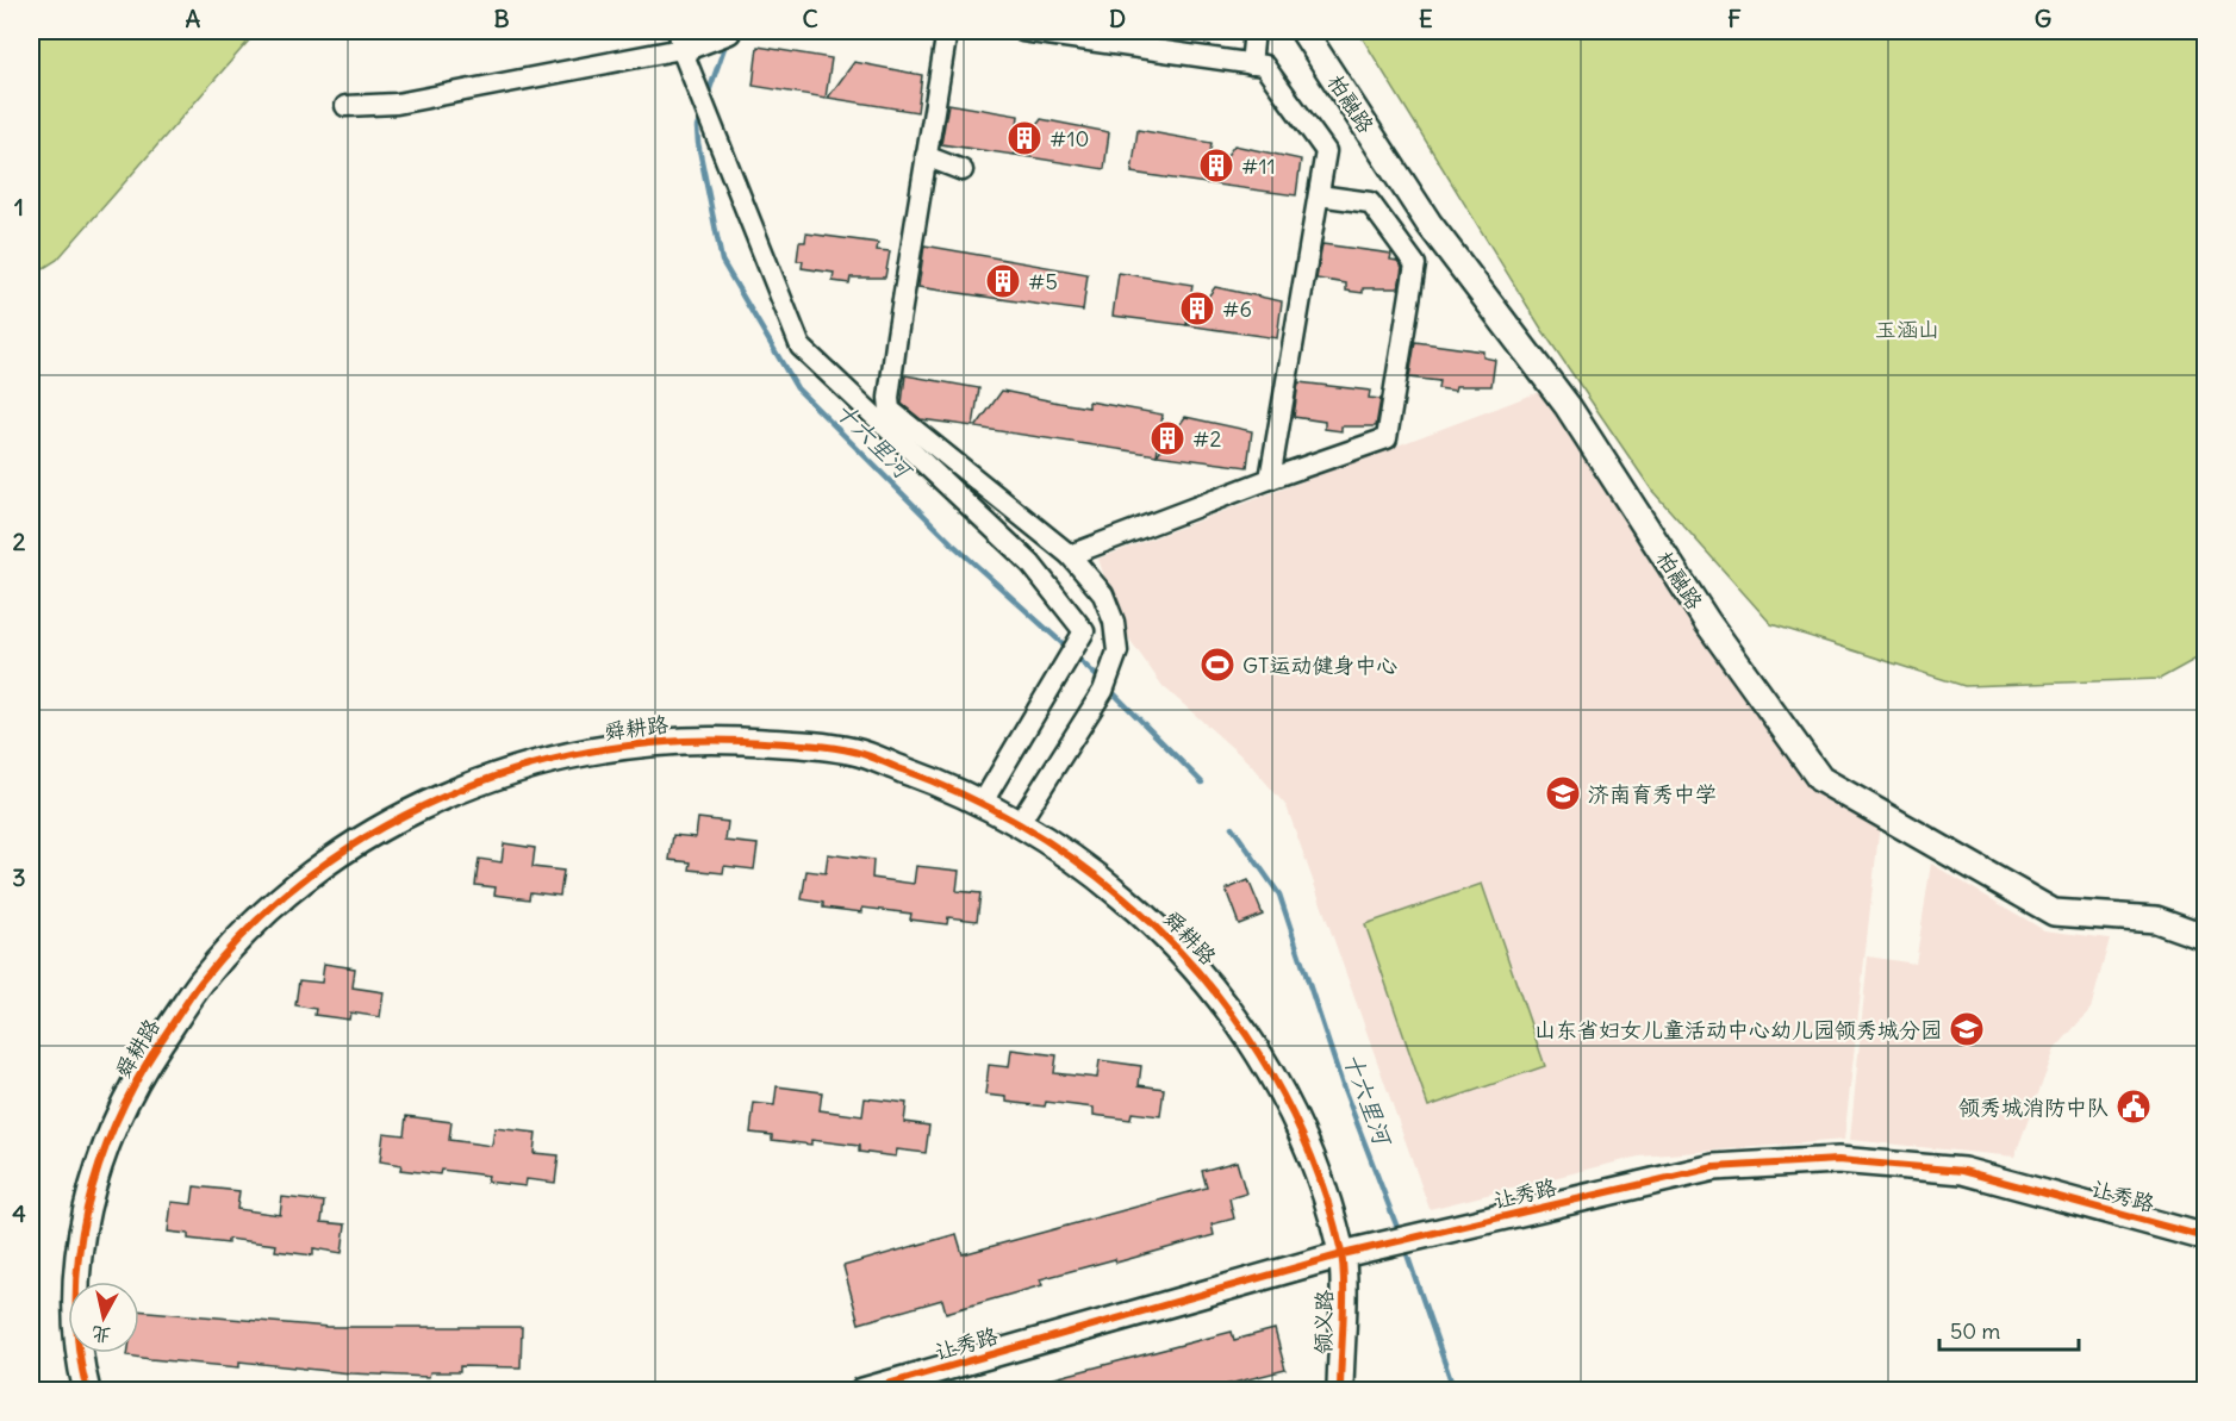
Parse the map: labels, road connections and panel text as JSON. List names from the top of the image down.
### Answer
{
  "streets": {
    "street": [
      "柏融路",
      "舜耕路",
      "让秀路",
      "领义路"
    ]
  },
  "crossings": [
    ["舜耕路", "让秀路"],
    ["舜耕路", "领义路"],
    ["让秀路", "领义路"]
  ],
  "water": ["十六里河"],
  "parks": ["玉涵山"],
  "places": {
    "building": [
      "#10",
      "#11",
      "#5",
      "#6",
      "#2"
    ],
    "sports": ["GT运动健身中心"],
    "school or university": ["济南育秀中学", "山东省妇女儿童活动中心幼儿园领秀城分园"],
    "public building": ["领秀城消防中队"]
  },
  "scale_bar": "50 m",
  "north": "bottom",
  "grid": {
    "columns": [
      "A",
      "B",
      "C",
      "D",
      "E",
      "F",
      "G"
    ],
    "rows": [
      "1",
      "2",
      "3",
      "4"
    ]
  }
}
